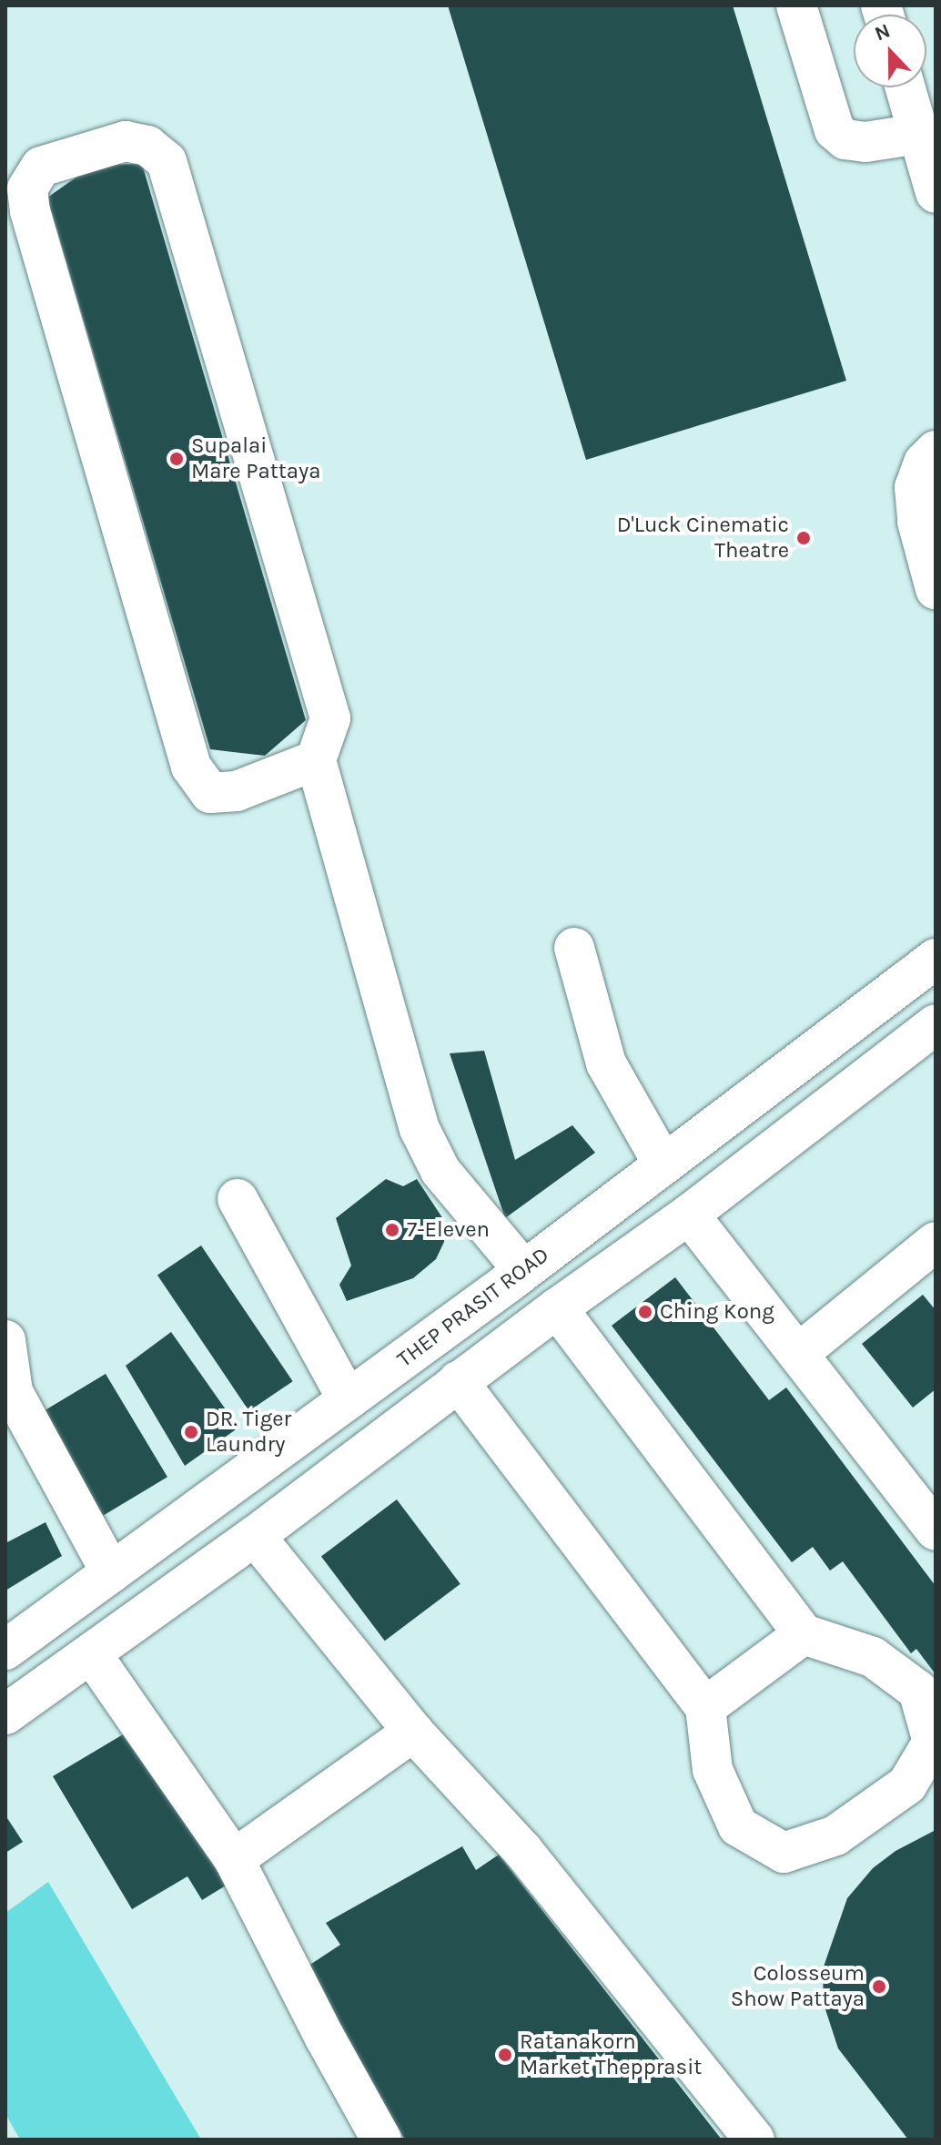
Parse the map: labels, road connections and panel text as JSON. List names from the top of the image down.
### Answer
{
  "streets": {
    "main road": ["THEP PRASIT ROAD"]
  },
  "places": [
    "Supalai Mare Pattaya",
    "D'Luck Cinematic Theatre",
    "7-Eleven",
    "Ching Kong",
    "DR. Tiger Laundry",
    "Colosseum Show Pattaya",
    "Ratanakorn Market Thepprasit"
  ],
  "north": "top"
}
